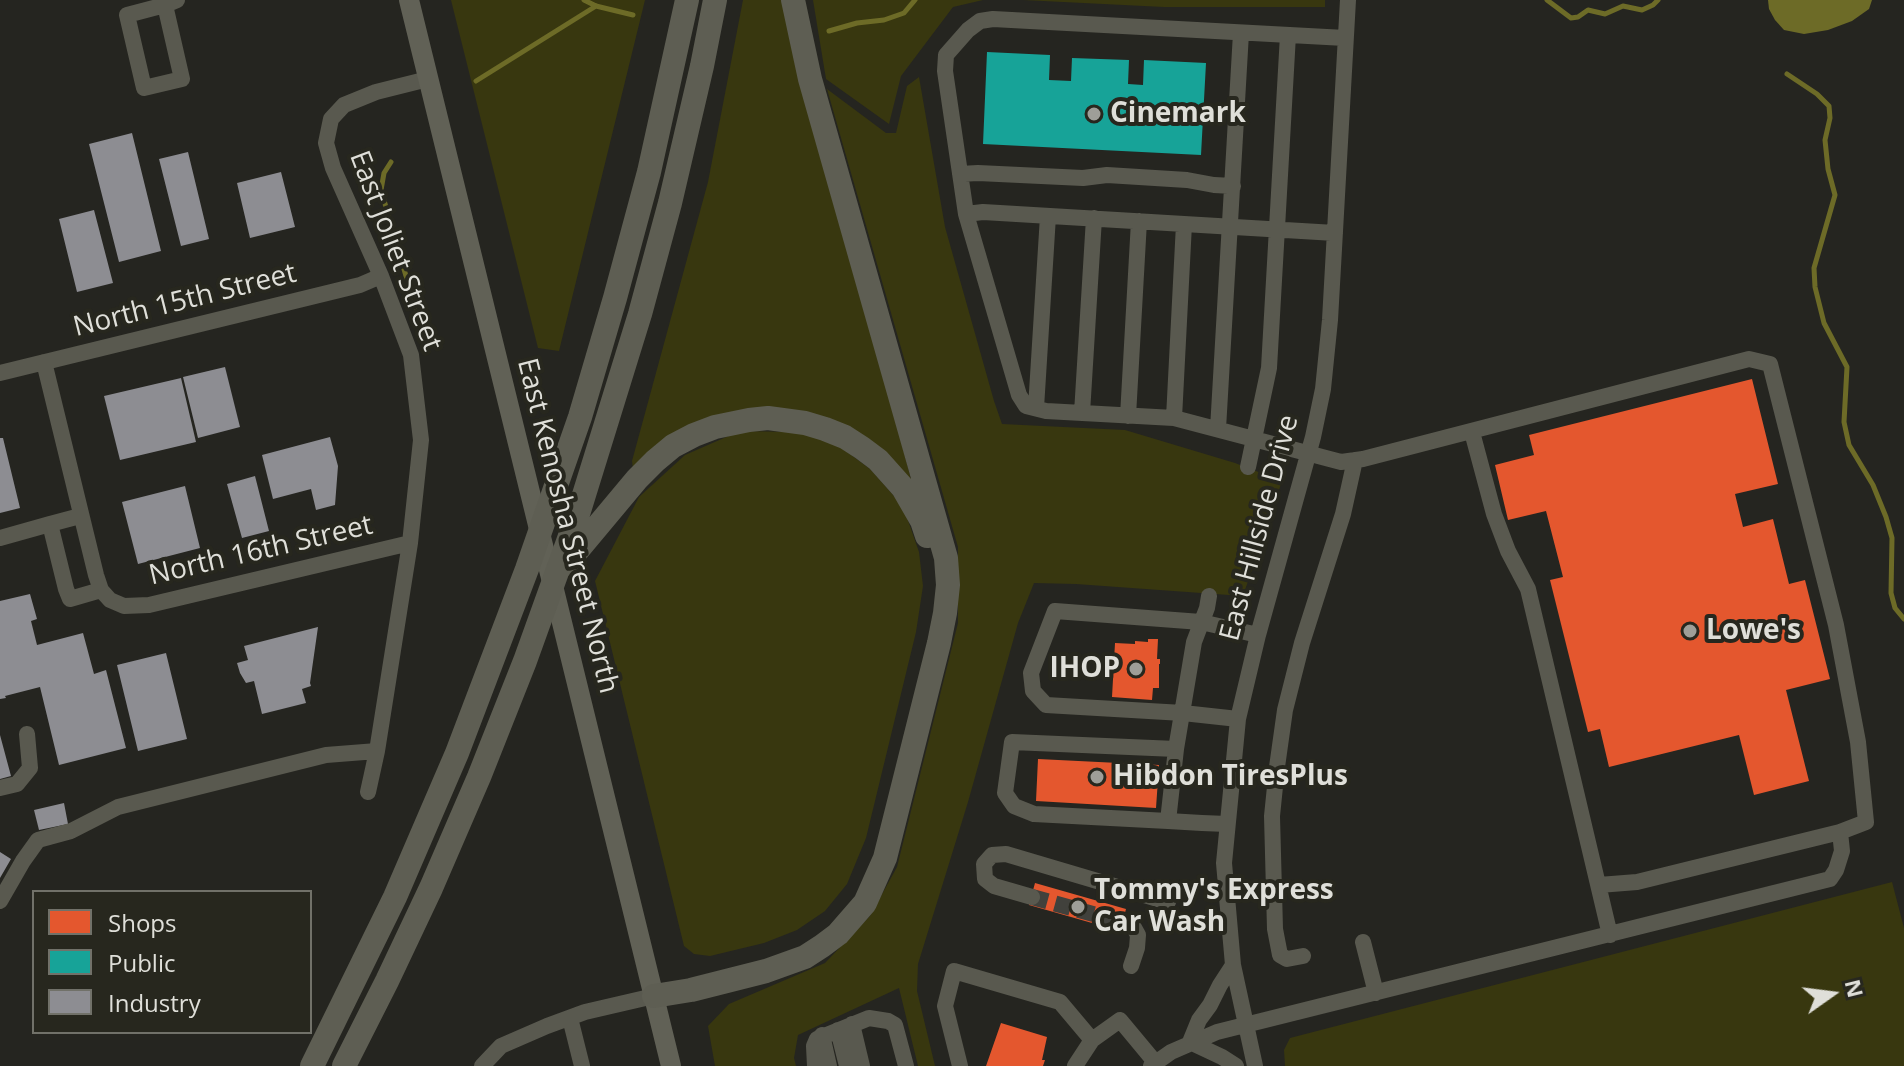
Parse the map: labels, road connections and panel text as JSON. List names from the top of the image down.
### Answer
{
  "streets": {
    "main road": ["East Kenosha Street North"],
    "street": [
      "East Joliet Street",
      "North 15th Street",
      "East Hillside Drive",
      "North 16th Street"
    ]
  },
  "crossings": [
    ["East Joliet Street", "North 15th Street"],
    ["East Joliet Street", "East Kenosha Street North"],
    ["East Joliet Street", "North 16th Street"]
  ],
  "places": [
    "Cinemark",
    "Lowe's",
    "IHOP",
    "Hibdon TiresPlus",
    "Tommy's Express Car Wash"
  ],
  "legend": ["Shops", "Public", "Industry"],
  "north": "right"
}
